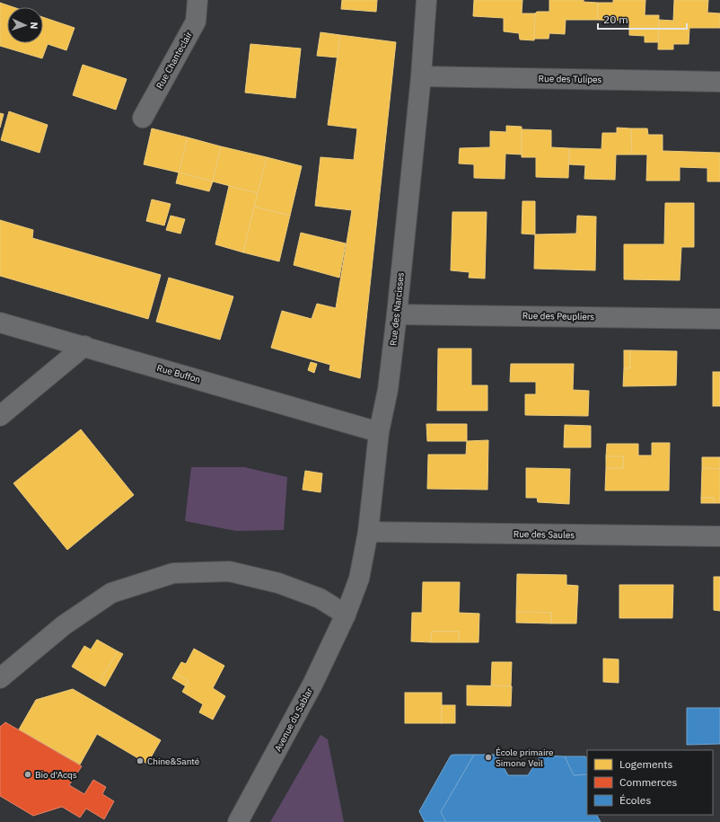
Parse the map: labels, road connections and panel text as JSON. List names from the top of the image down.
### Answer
{
  "streets": {
    "street": [
      "Rue Chanteclair",
      "Rue des Tulipes",
      "Rue des Narcisses",
      "Rue des Peupliers",
      "Rue Buffon",
      "Rue des Saules",
      "Avenue du Sablar"
    ]
  },
  "crossings": [
    ["Rue des Tulipes", "Rue des Narcisses"],
    ["Rue des Narcisses", "Rue des Peupliers"],
    ["Rue des Narcisses", "Rue Buffon"],
    ["Rue des Narcisses", "Rue des Saules"],
    ["Rue des Narcisses", "Avenue du Sablar"]
  ],
  "places": ["École primaire Simone Veil", "Chine&Santé", "Bio d'Acqs"],
  "legend": ["Logements", "Commerces", "Écoles"],
  "scale_bar": "20 m",
  "north": "right"
}
